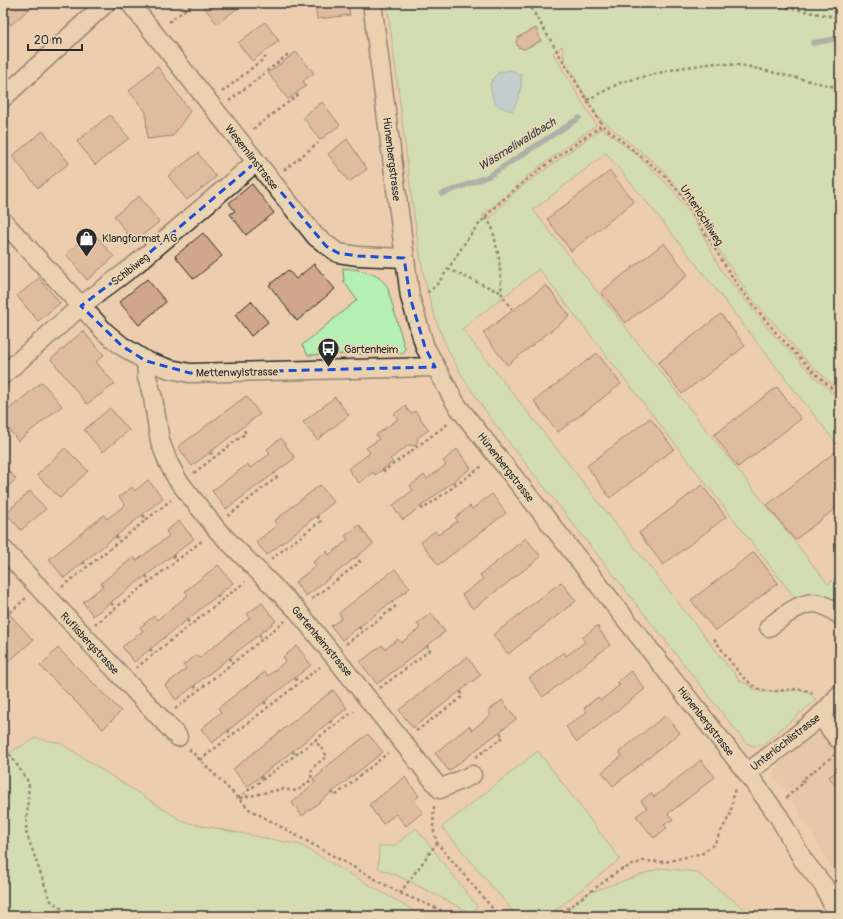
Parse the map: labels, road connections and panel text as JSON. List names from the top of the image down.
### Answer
{
  "streets": {
    "street": [
      "Wesemlinstrasse",
      "Hünenbergstrasse",
      "Schibiweg",
      "Mettenwylstrasse",
      "Gartenheimstrasse",
      "Ruflisbergstrasse",
      "Unterlöchlistrasse"
    ],
    "path": ["Unterlöchliweg"]
  },
  "crossings": [
    ["Wesemlinstrasse", "Hünenbergstrasse"],
    ["Wesemlinstrasse", "Schibiweg"],
    ["Hünenbergstrasse", "Mettenwylstrasse"],
    ["Hünenbergstrasse", "Unterlöchlistrasse"],
    ["Schibiweg", "Mettenwylstrasse"],
    ["Mettenwylstrasse", "Gartenheimstrasse"]
  ],
  "water": ["Wäsmeliwaldbach"],
  "places": {
    "shop": ["Klangformat AG"],
    "bus stop": ["Gartenheim"]
  },
  "scale_bar": "20 m"
}
